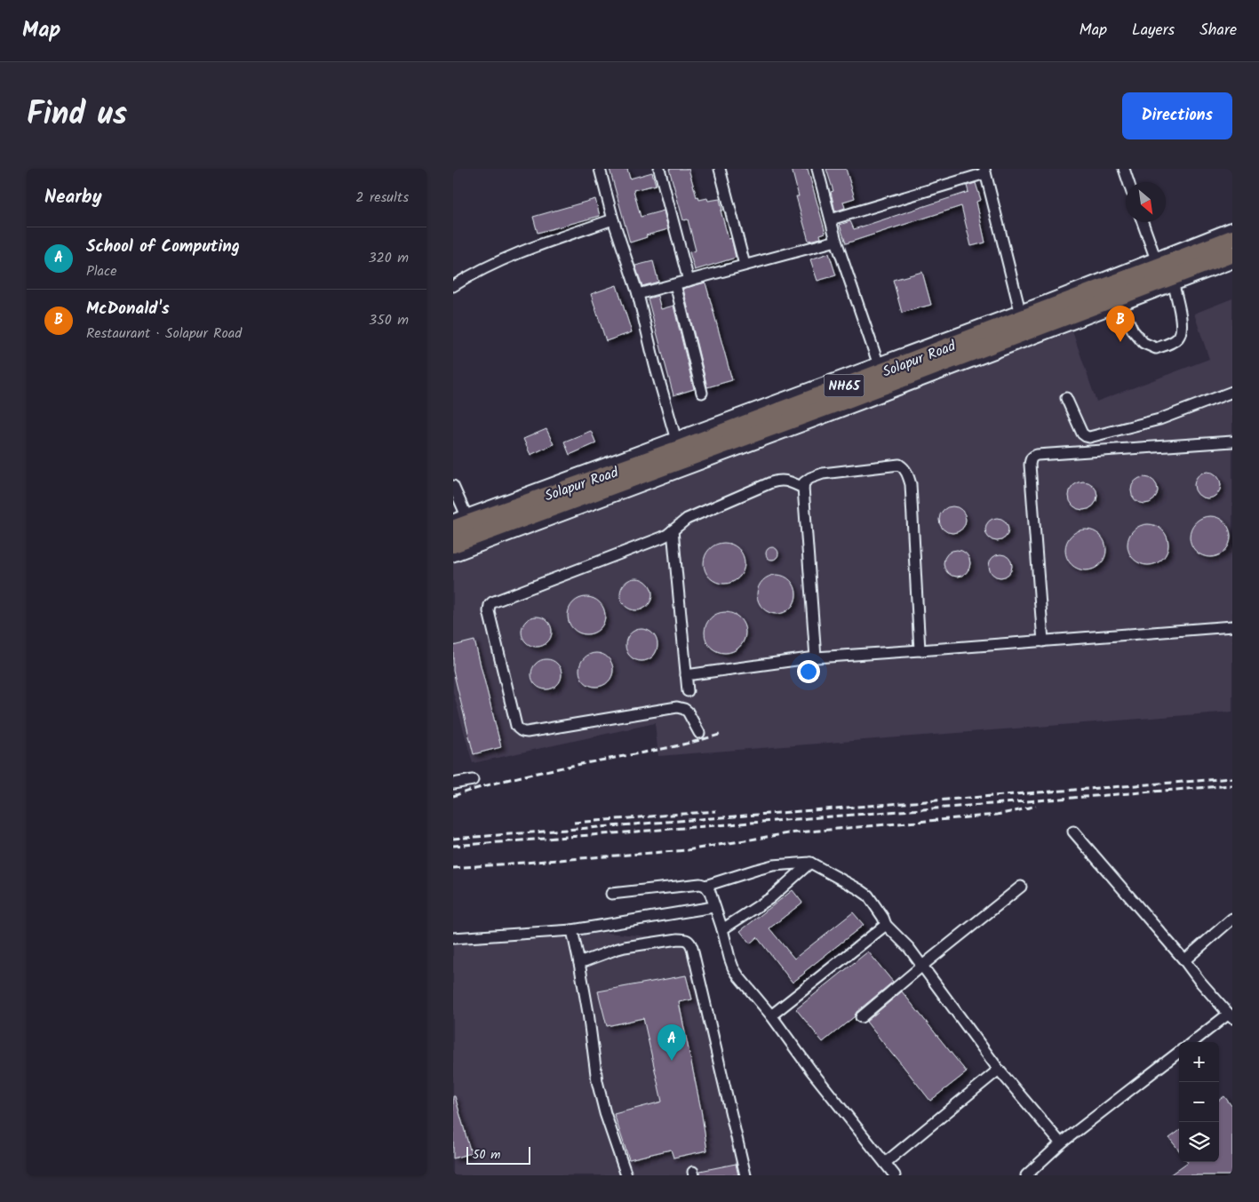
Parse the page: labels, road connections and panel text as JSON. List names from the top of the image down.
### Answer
{
  "streets": {
    "highway": ["Solapur Road", "NH65"]
  },
  "scale_bar": "50 m",
  "north": "bottom right",
  "page": {
    "header": "Map",
    "nav": ["Map", "Layers", "Share"],
    "title": "Find us",
    "buttons": "Directions",
    "heading": ["Nearby", "2 results"],
    "list": [
      {
        "mark": "A",
        "name": "School of Computing",
        "note": "Place",
        "value": "320 m"
      },
      {
        "mark": "B",
        "name": "McDonald's",
        "note": "Restaurant · Solapur Road",
        "value": "350 m"
      }
    ],
    "pins": ["B", "A"],
    "map_buttons": ["+", "−"],
    "scale": "50 m"
  }
}
